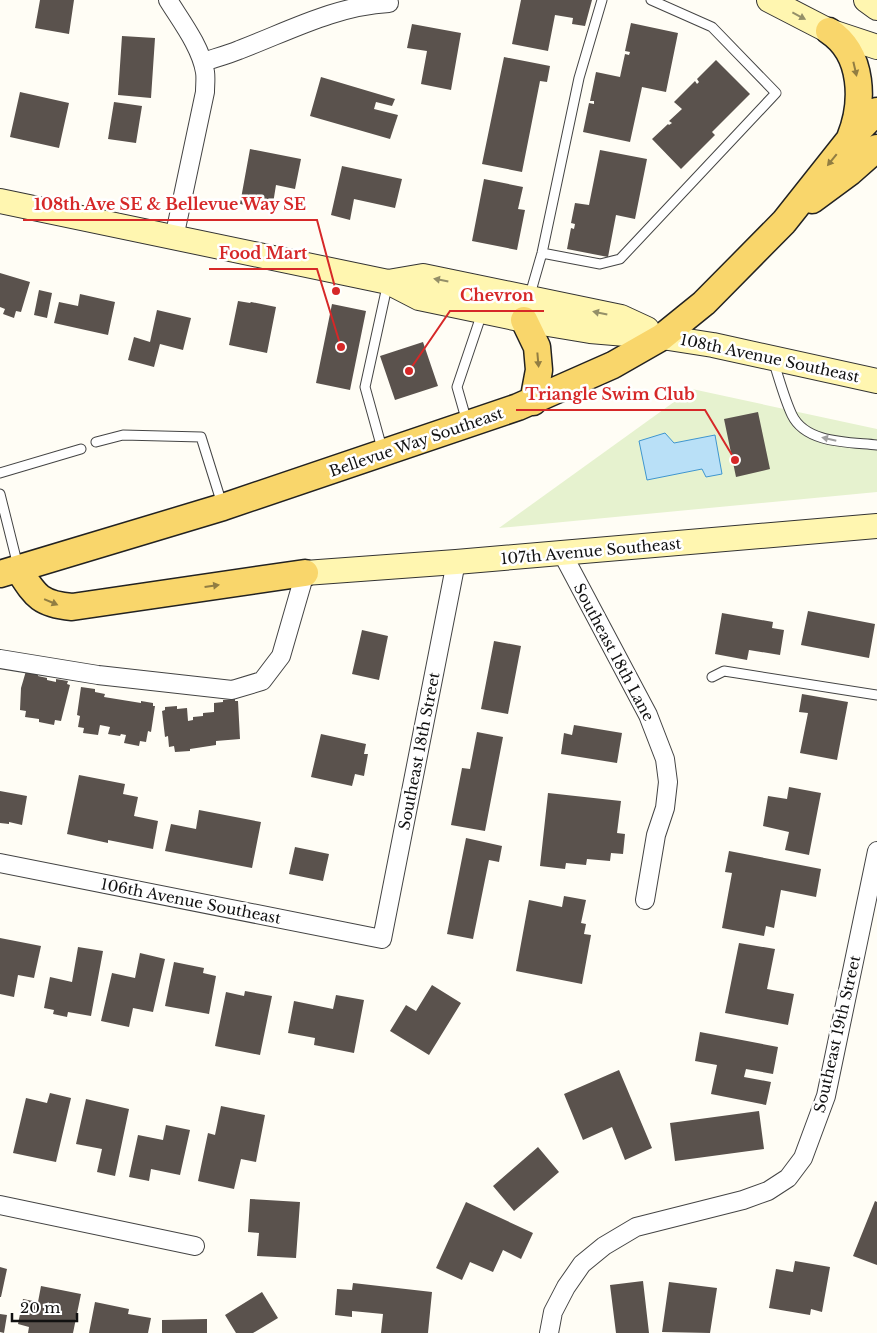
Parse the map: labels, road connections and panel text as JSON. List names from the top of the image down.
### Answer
{
  "streets": {
    "main road": ["Bellevue Way Southeast"],
    "street": [
      "108th Avenue Southeast",
      "107th Avenue Southeast",
      "Southeast 18th Lane",
      "Southeast 18th Street",
      "106th Avenue Southeast",
      "Southeast 19th Street"
    ]
  },
  "crossings": [
    ["108th Avenue Southeast", "Bellevue Way Southeast"],
    ["107th Avenue Southeast", "Southeast 18th Lane"],
    ["107th Avenue Southeast", "Southeast 18th Street"],
    ["Southeast 18th Street", "106th Avenue Southeast"]
  ],
  "places": [
    "108th Ave SE & Bellevue Way SE",
    "Food Mart",
    "Chevron",
    "Triangle Swim Club"
  ],
  "scale_bar": "20 m"
}
